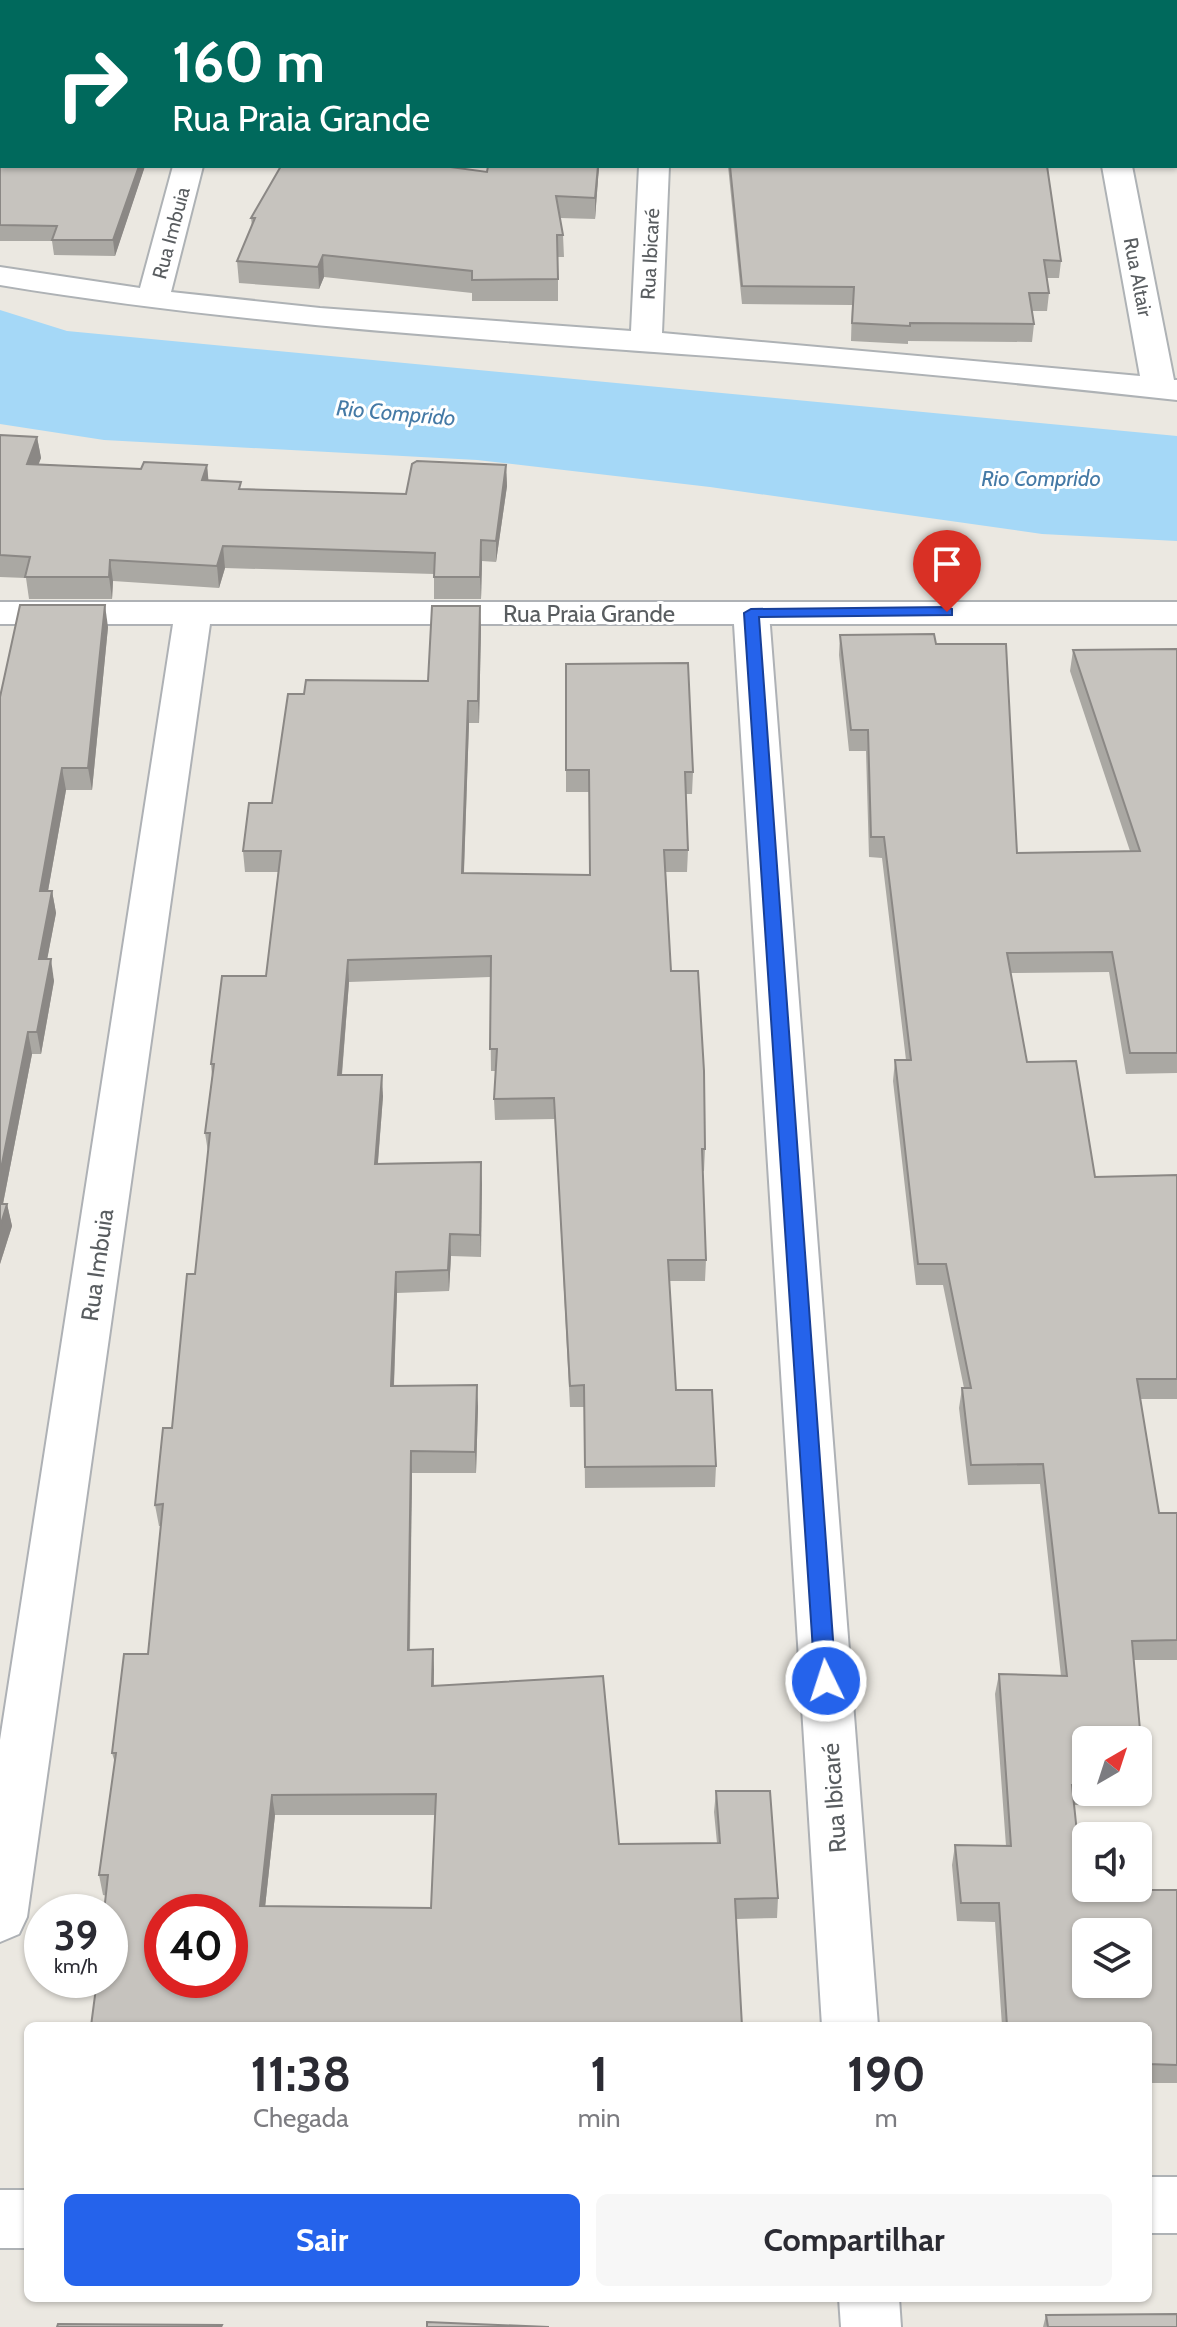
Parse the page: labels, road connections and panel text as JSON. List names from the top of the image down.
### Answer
{
  "streets": {
    "street": [
      "Rua Imbuia",
      "Rua Ibicaré",
      "Rua Altair",
      "Rua Praia Grande"
    ]
  },
  "crossings": [
    ["Rua Imbuia", "Rua Praia Grande"],
    ["Rua Ibicaré", "Rua Praia Grande"]
  ],
  "water": ["Rio Comprido"],
  "north": "top right",
  "page": {
    "turn": ["160 m", "Rua Praia Grande"],
    "speed": "39 km/h",
    "limit": "40",
    "eta": [
      "11:38",
      "Chegada",
      "1",
      "min",
      "190",
      "m"
    ],
    "buttons": ["Sair", "Compartilhar"]
  }
}
